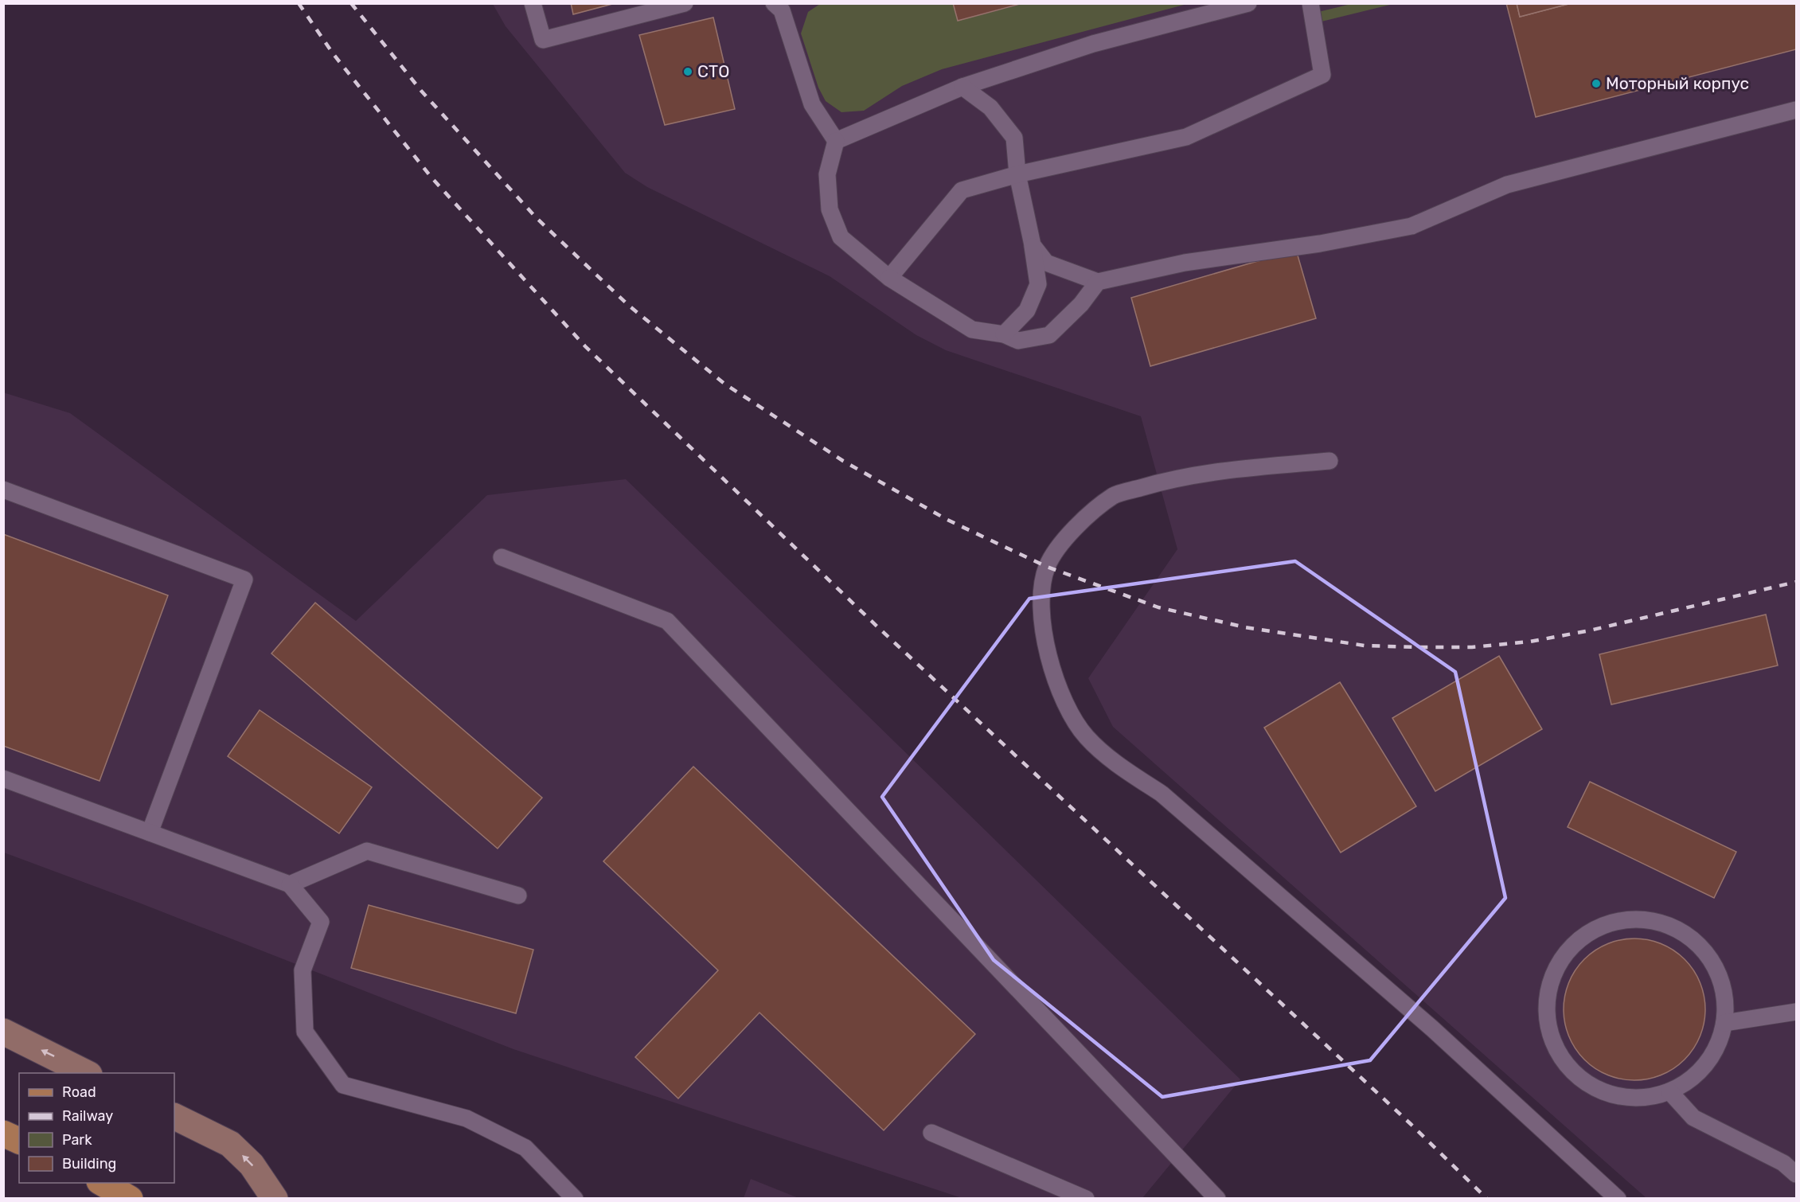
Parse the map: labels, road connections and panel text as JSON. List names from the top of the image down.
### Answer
{
  "places": ["СТО", "Моторный корпус"],
  "legend": [
    "Road",
    "Railway",
    "Park",
    "Building"
  ]
}
